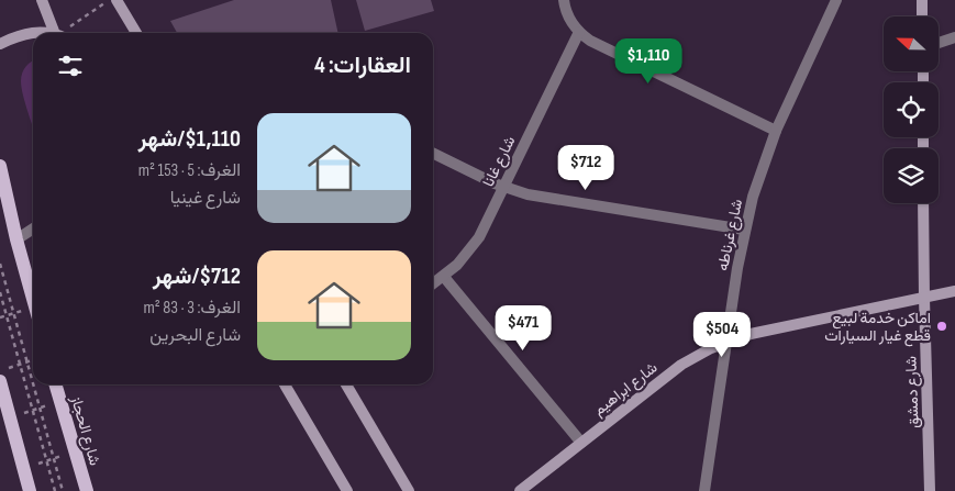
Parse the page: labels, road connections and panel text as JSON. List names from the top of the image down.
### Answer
{
  "streets": {
    "main road": ["شارع الحجاز"],
    "street": [
      "شارع غانا",
      "شارع غرناطه",
      "شارع ابراهيم",
      "شارع دمشق"
    ]
  },
  "crossings": [
    ["شارع غرناطه", "شارع ابراهيم"],
    ["شارع ابراهيم", "شارع دمشق"]
  ],
  "places": ["اماكن خدمة لبيع قطع غيار السيارات"],
  "north": "left",
  "page": {
    "heading": "العقارات: 4",
    "price": [
      "$1,110",
      "$712",
      "$471",
      "$504"
    ],
    "list": [
      {
        "name": "$1,110/شهر",
        "note": "الغرف: 5 · 153 m² · شارع غينيا"
      },
      {
        "name": "$712/شهر",
        "note": "الغرف: 3 · 83 m² · شارع البحرين"
      }
    ]
  }
}
